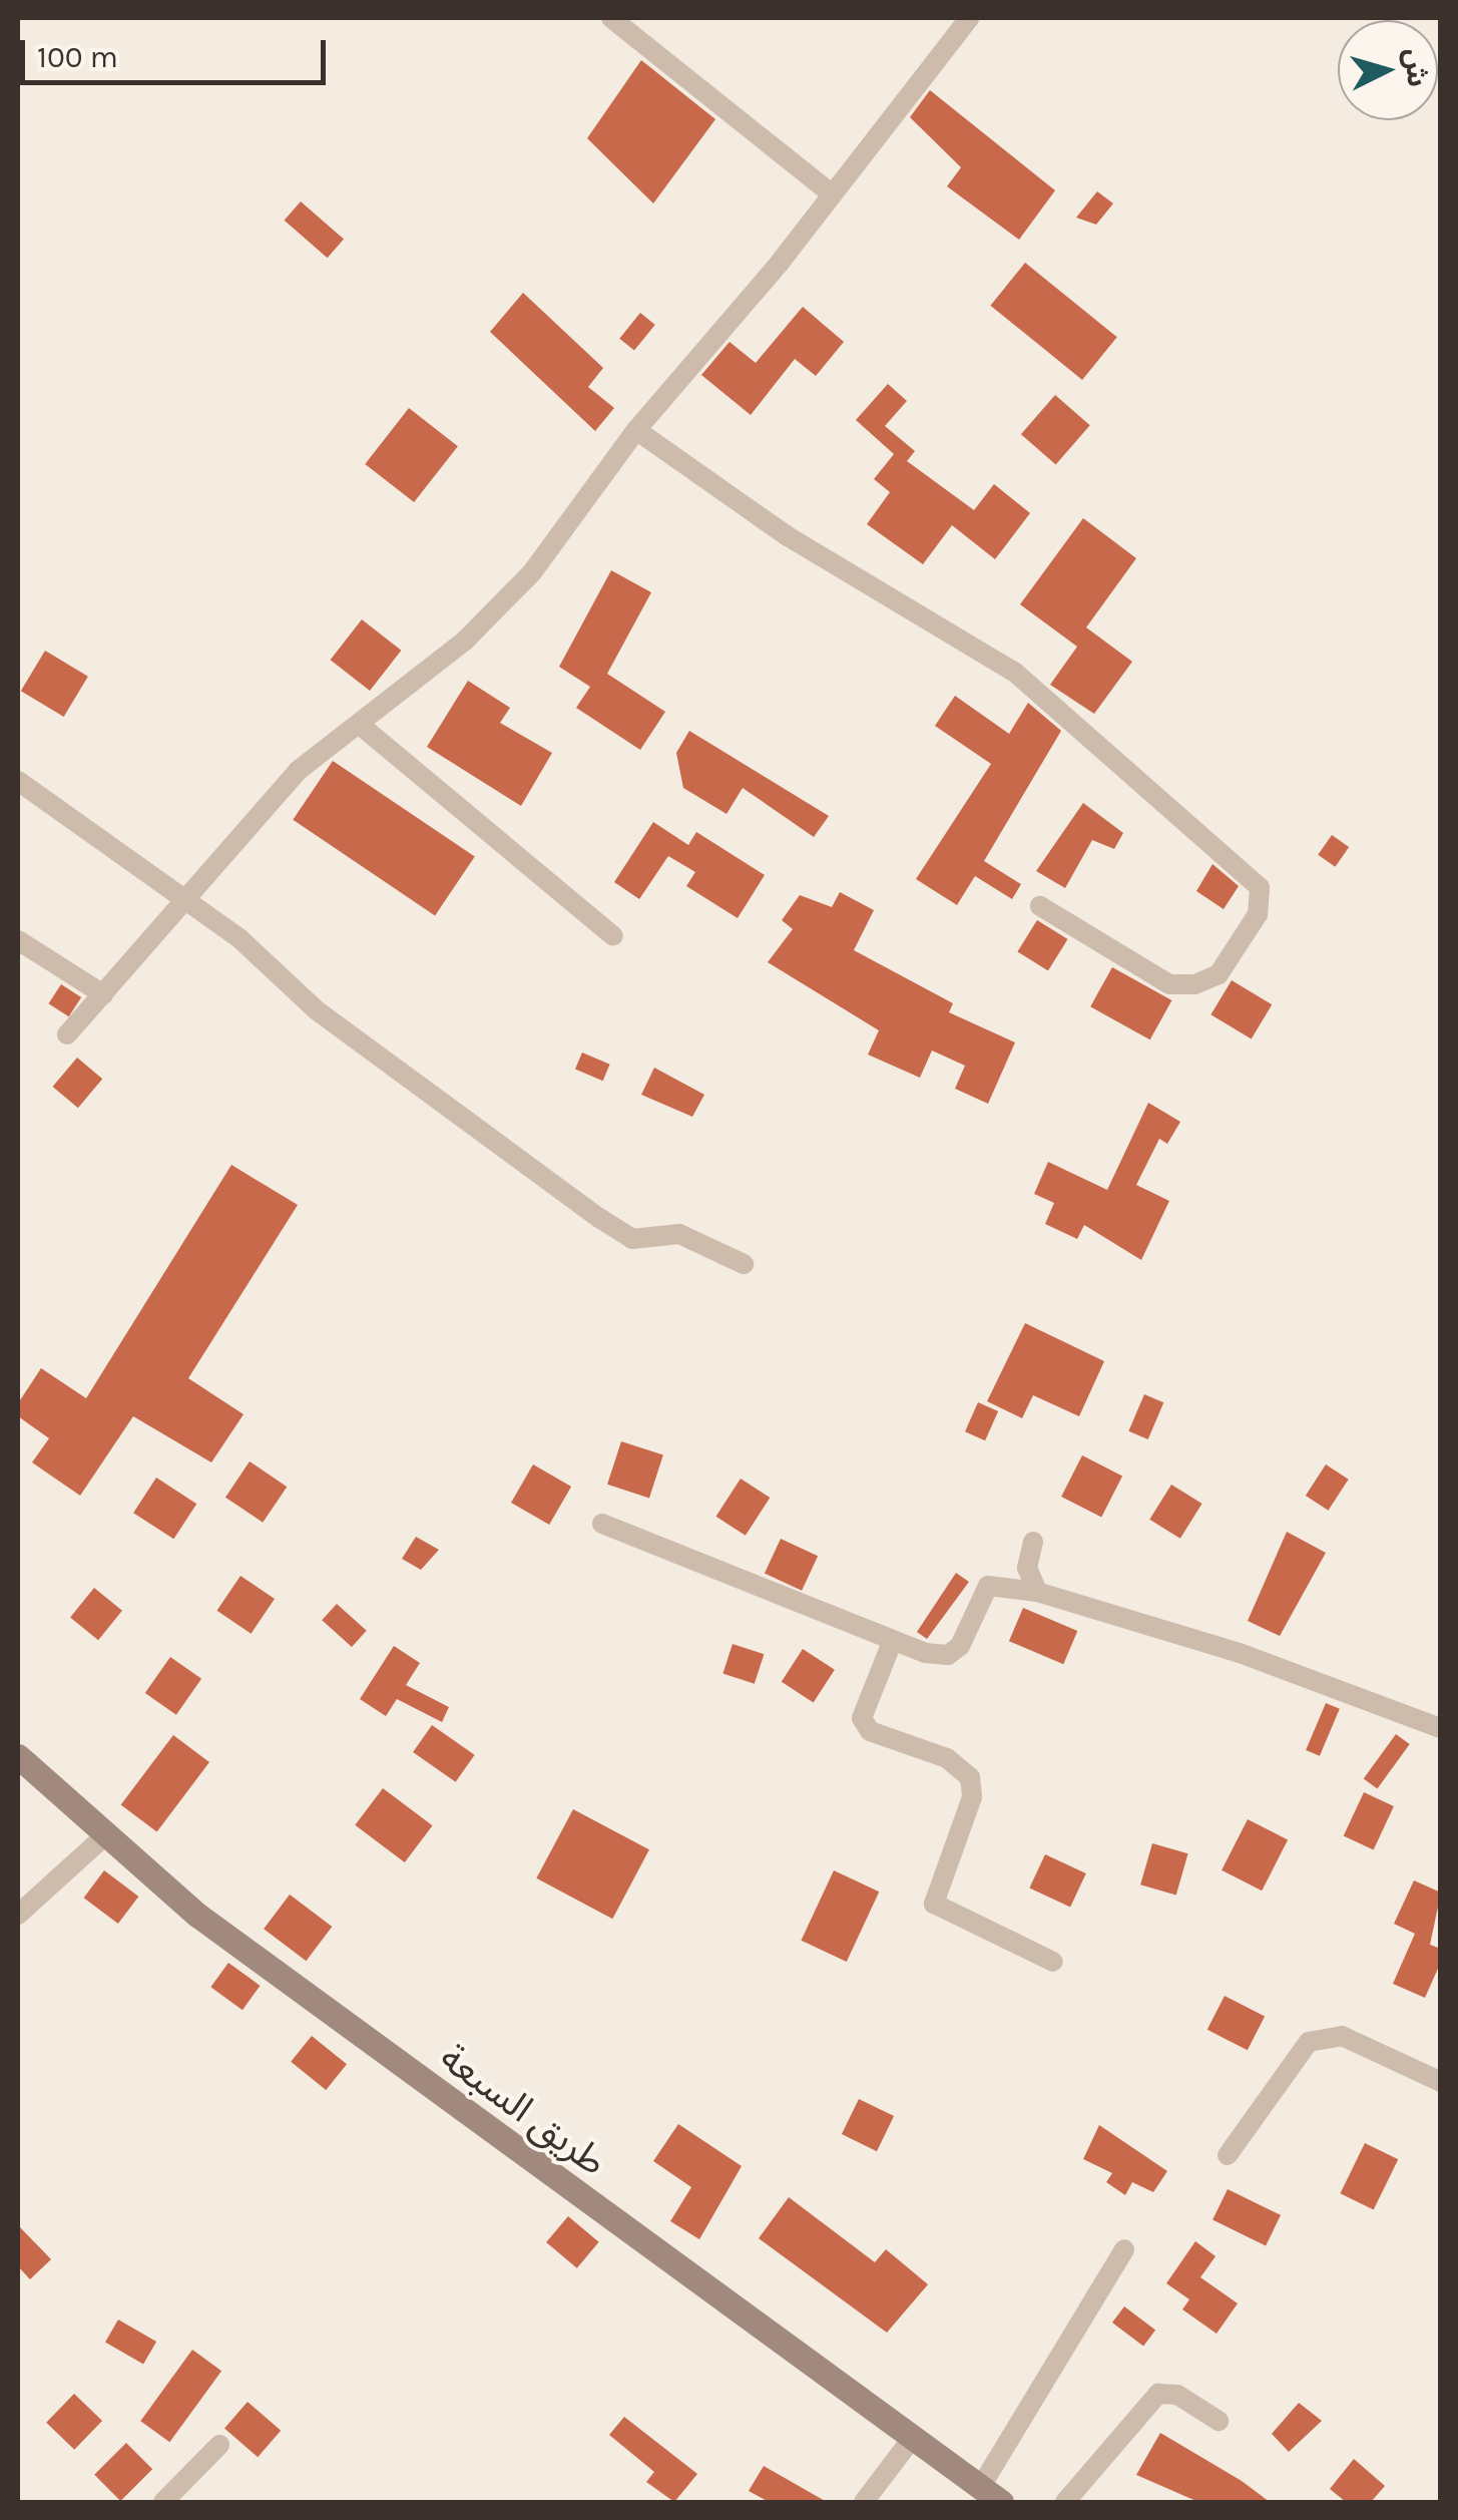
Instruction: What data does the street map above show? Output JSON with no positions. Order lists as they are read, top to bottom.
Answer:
{
  "streets": {
    "street": ["طريق السبعة"]
  },
  "scale_bar": "100 m",
  "north": "right"
}
